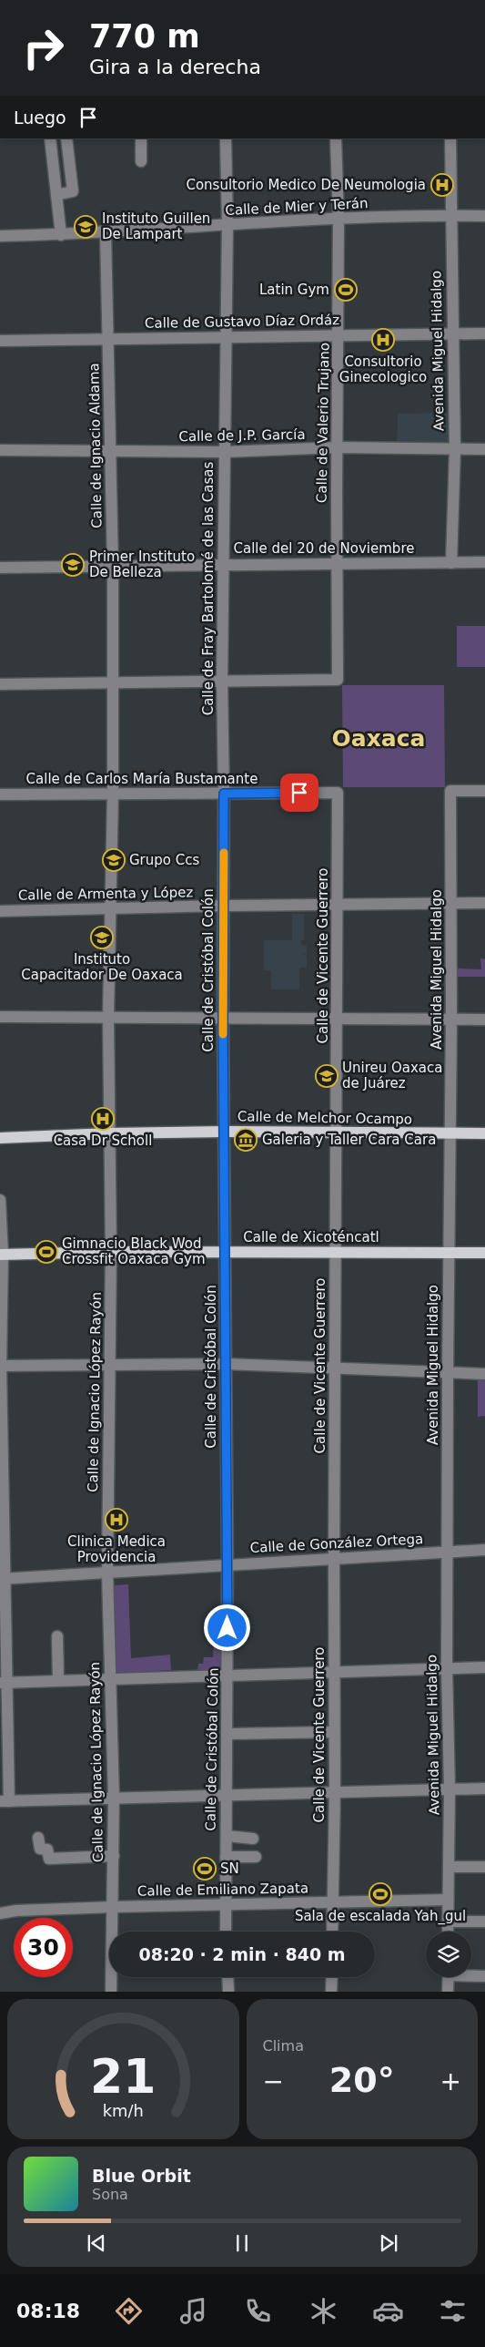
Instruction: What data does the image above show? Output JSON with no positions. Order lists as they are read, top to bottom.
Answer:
{
  "streets": {
    "main road": ["Calle de Melchor Ocampo", "Calle de Xicoténcatl"],
    "street": [
      "Calle de Mier y Terán",
      "Calle de Gustavo Díaz Ordáz",
      "Avenida Miguel Hidalgo",
      "Calle de Valerio Trujano",
      "Calle de J.P. García",
      "Calle de Ignacio Aldama",
      "Calle del 20 de Noviembre",
      "Calle de Fray Bartolomé de las Casas",
      "Calle de Carlos María Bustamante",
      "Calle de Armenta y López",
      "Calle de Vicente Guerrero",
      "Calle de Cristóbal Colón",
      "Calle de Ignacio López Rayón",
      "Calle de González Ortega",
      "Calle de Emiliano Zapata"
    ]
  },
  "crossings": [
    ["Calle de Mier y Terán", "Avenida Miguel Hidalgo"],
    ["Calle de Mier y Terán", "Calle de Valerio Trujano"],
    ["Calle de Mier y Terán", "Calle de Ignacio Aldama"],
    ["Calle de Mier y Terán", "Calle de Fray Bartolomé de las Casas"],
    ["Calle de Gustavo Díaz Ordáz", "Avenida Miguel Hidalgo"],
    ["Calle de Gustavo Díaz Ordáz", "Calle de Valerio Trujano"],
    ["Calle de Gustavo Díaz Ordáz", "Calle de Ignacio Aldama"],
    ["Calle de Gustavo Díaz Ordáz", "Calle de Fray Bartolomé de las Casas"],
    ["Avenida Miguel Hidalgo", "Calle de J.P. García"],
    ["Avenida Miguel Hidalgo", "Calle del 20 de Noviembre"],
    ["Avenida Miguel Hidalgo", "Calle de Armenta y López"],
    ["Avenida Miguel Hidalgo", "Calle de Melchor Ocampo"],
    ["Avenida Miguel Hidalgo", "Calle de Xicoténcatl"],
    ["Avenida Miguel Hidalgo", "Calle de González Ortega"],
    ["Avenida Miguel Hidalgo", "Calle de Emiliano Zapata"],
    ["Calle de Valerio Trujano", "Calle de J.P. García"],
    ["Calle de Valerio Trujano", "Calle del 20 de Noviembre"],
    ["Calle de Valerio Trujano", "Calle de Fray Bartolomé de las Casas"],
    ["Calle de J.P. García", "Calle de Ignacio Aldama"],
    ["Calle de J.P. García", "Calle de Fray Bartolomé de las Casas"],
    ["Calle de Ignacio Aldama", "Calle del 20 de Noviembre"],
    ["Calle de Ignacio Aldama", "Calle de Carlos María Bustamante"],
    ["Calle de Ignacio Aldama", "Calle de Ignacio López Rayón"],
    ["Calle del 20 de Noviembre", "Calle de Fray Bartolomé de las Casas"],
    ["Calle de Fray Bartolomé de las Casas", "Calle de Carlos María Bustamante"],
    ["Calle de Fray Bartolomé de las Casas", "Calle de Cristóbal Colón"],
    ["Calle de Carlos María Bustamante", "Calle de Vicente Guerrero"],
    ["Calle de Carlos María Bustamante", "Calle de Cristóbal Colón"],
    ["Calle de Carlos María Bustamante", "Calle de Ignacio López Rayón"],
    ["Calle de Armenta y López", "Calle de Vicente Guerrero"],
    ["Calle de Armenta y López", "Calle de Cristóbal Colón"],
    ["Calle de Armenta y López", "Calle de Ignacio López Rayón"],
    ["Calle de Vicente Guerrero", "Calle de Melchor Ocampo"],
    ["Calle de Vicente Guerrero", "Calle de Xicoténcatl"],
    ["Calle de Vicente Guerrero", "Calle de González Ortega"],
    ["Calle de Vicente Guerrero", "Calle de Emiliano Zapata"],
    ["Calle de Cristóbal Colón", "Calle de Melchor Ocampo"],
    ["Calle de Cristóbal Colón", "Calle de Xicoténcatl"],
    ["Calle de Cristóbal Colón", "Calle de González Ortega"],
    ["Calle de Cristóbal Colón", "Calle de Emiliano Zapata"],
    ["Calle de Melchor Ocampo", "Calle de Ignacio López Rayón"],
    ["Calle de Xicoténcatl", "Calle de Ignacio López Rayón"],
    ["Calle de Ignacio López Rayón", "Calle de González Ortega"],
    ["Calle de Ignacio López Rayón", "Calle de Emiliano Zapata"]
  ],
  "districts": ["Oaxaca"],
  "places": {
    "hospital": [
      "Consultorio Medico De Neumologia",
      "Consultorio Ginecologico",
      "Casa Dr Scholl",
      "Clinica Medica Providencia"
    ],
    "school or university": [
      "Instituto Guillen De Lampart",
      "Primer Instituto De Belleza",
      "Grupo Ccs",
      "Instituto Capacitador De Oaxaca",
      "Unireu Oaxaca de Juárez"
    ],
    "sports": [
      "Latin Gym",
      "Gimnacio Black Wod Crossfit Oaxaca Gym",
      "SN",
      "Sala de escalada Yah_gul"
    ],
    "museum": ["Galeria y Taller Cara Cara"]
  },
  "page": {
    "turn": ["770 m", "Gira a la derecha"],
    "then": "Luego",
    "limit": "30",
    "trip": "08:20 · 2 min · 840 m",
    "tile": "Clima",
    "heat": ["−", "20°", "+"],
    "song": ["Blue Orbit", "Sona"],
    "tabs": "08:18",
    "gauge": ["21", "km/h"]
  }
}
